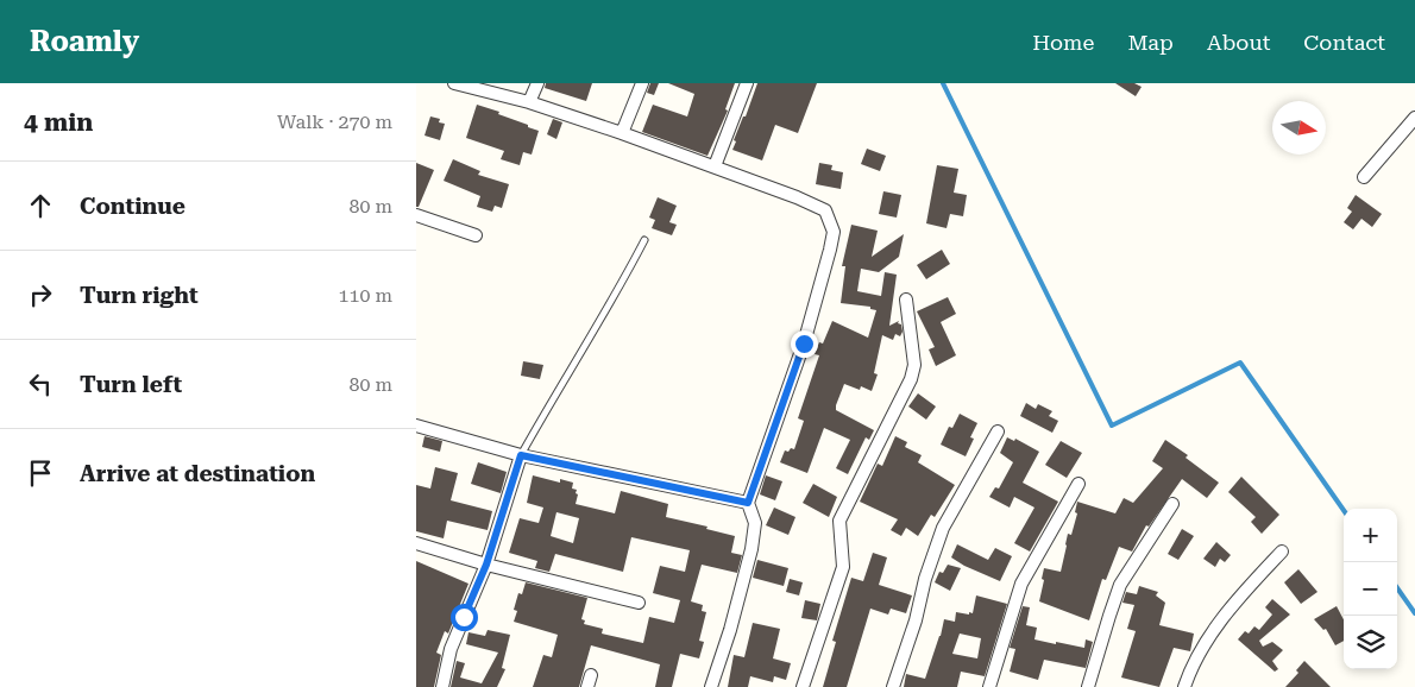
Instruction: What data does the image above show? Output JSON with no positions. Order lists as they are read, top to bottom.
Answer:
{
  "north": "right",
  "page": {
    "header": "Roamly",
    "nav": [
      "Home",
      "Map",
      "About",
      "Contact"
    ],
    "heading": ["4 min", "Walk · 270 m"],
    "list": [
      ["Continue", "80 m"],
      ["Turn right", "110 m"],
      ["Turn left", "80 m"],
      "Arrive at destination"
    ],
    "map_buttons": ["+", "−"]
  }
}
